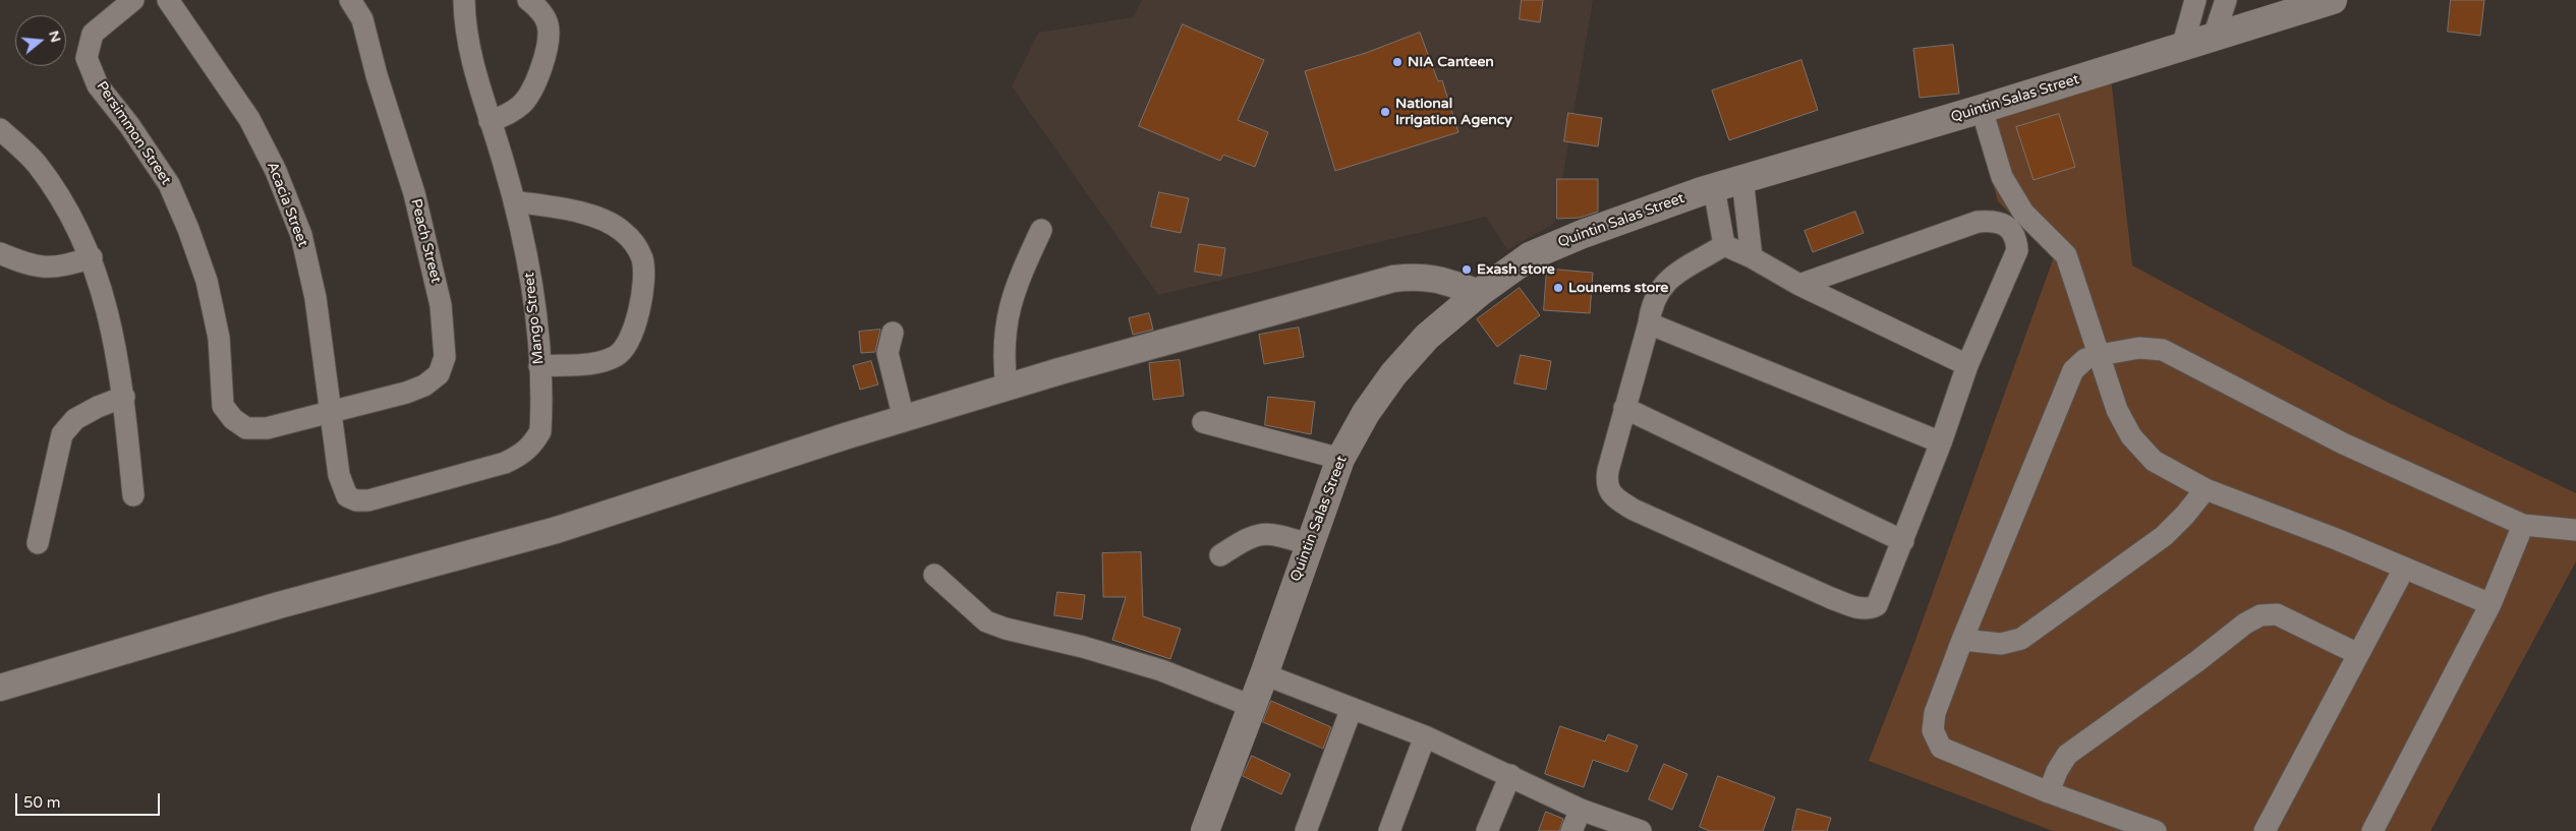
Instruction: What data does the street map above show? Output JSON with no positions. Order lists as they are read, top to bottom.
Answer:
{
  "streets": {
    "main road": ["Quintin Salas Street"],
    "street": [
      "Persimmon Street",
      "Acacia Street",
      "Peach Street",
      "Mango Street"
    ]
  },
  "crossings": [
    ["Persimmon Street", "Acacia Street"],
    ["Persimmon Street", "Peach Street"],
    ["Acacia Street", "Peach Street"],
    ["Acacia Street", "Mango Street"]
  ],
  "places": [
    "NIA Canteen",
    "National Irrigation Agency",
    "Exash store",
    "Lounems store"
  ],
  "scale_bar": "50 m",
  "north": "right"
}
